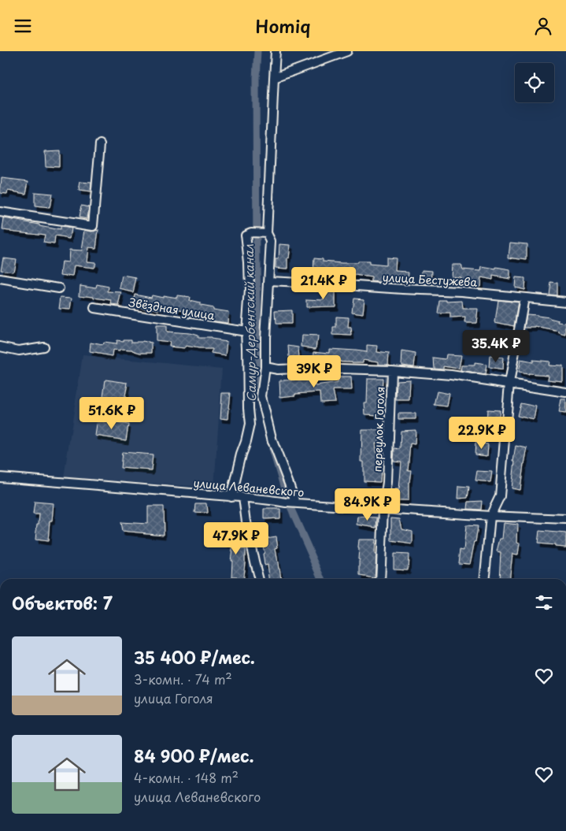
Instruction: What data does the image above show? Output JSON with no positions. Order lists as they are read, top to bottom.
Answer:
{
  "streets": {
    "street": [
      "улица Бестужева",
      "Звёздная улица",
      "переулок Гоголя",
      "улица Леваневского"
    ]
  },
  "crossings": [
    ["переулок Гоголя", "улица Леваневского"]
  ],
  "water": ["Самур-Дербентский канал"],
  "page": {
    "header": "Homiq",
    "price": [
      "21.4K ₽",
      "35.4K ₽",
      "39K ₽",
      "51.6K ₽",
      "22.9K ₽",
      "84.9K ₽",
      "47.9K ₽"
    ],
    "heading": "Объектов: 7",
    "list": [
      {
        "name": "35 400 ₽/мес.",
        "note": "3-комн. · 74 m² · улица Гоголя"
      },
      {
        "name": "84 900 ₽/мес.",
        "note": "4-комн. · 148 m² · улица Леваневского"
      }
    ]
  }
}
